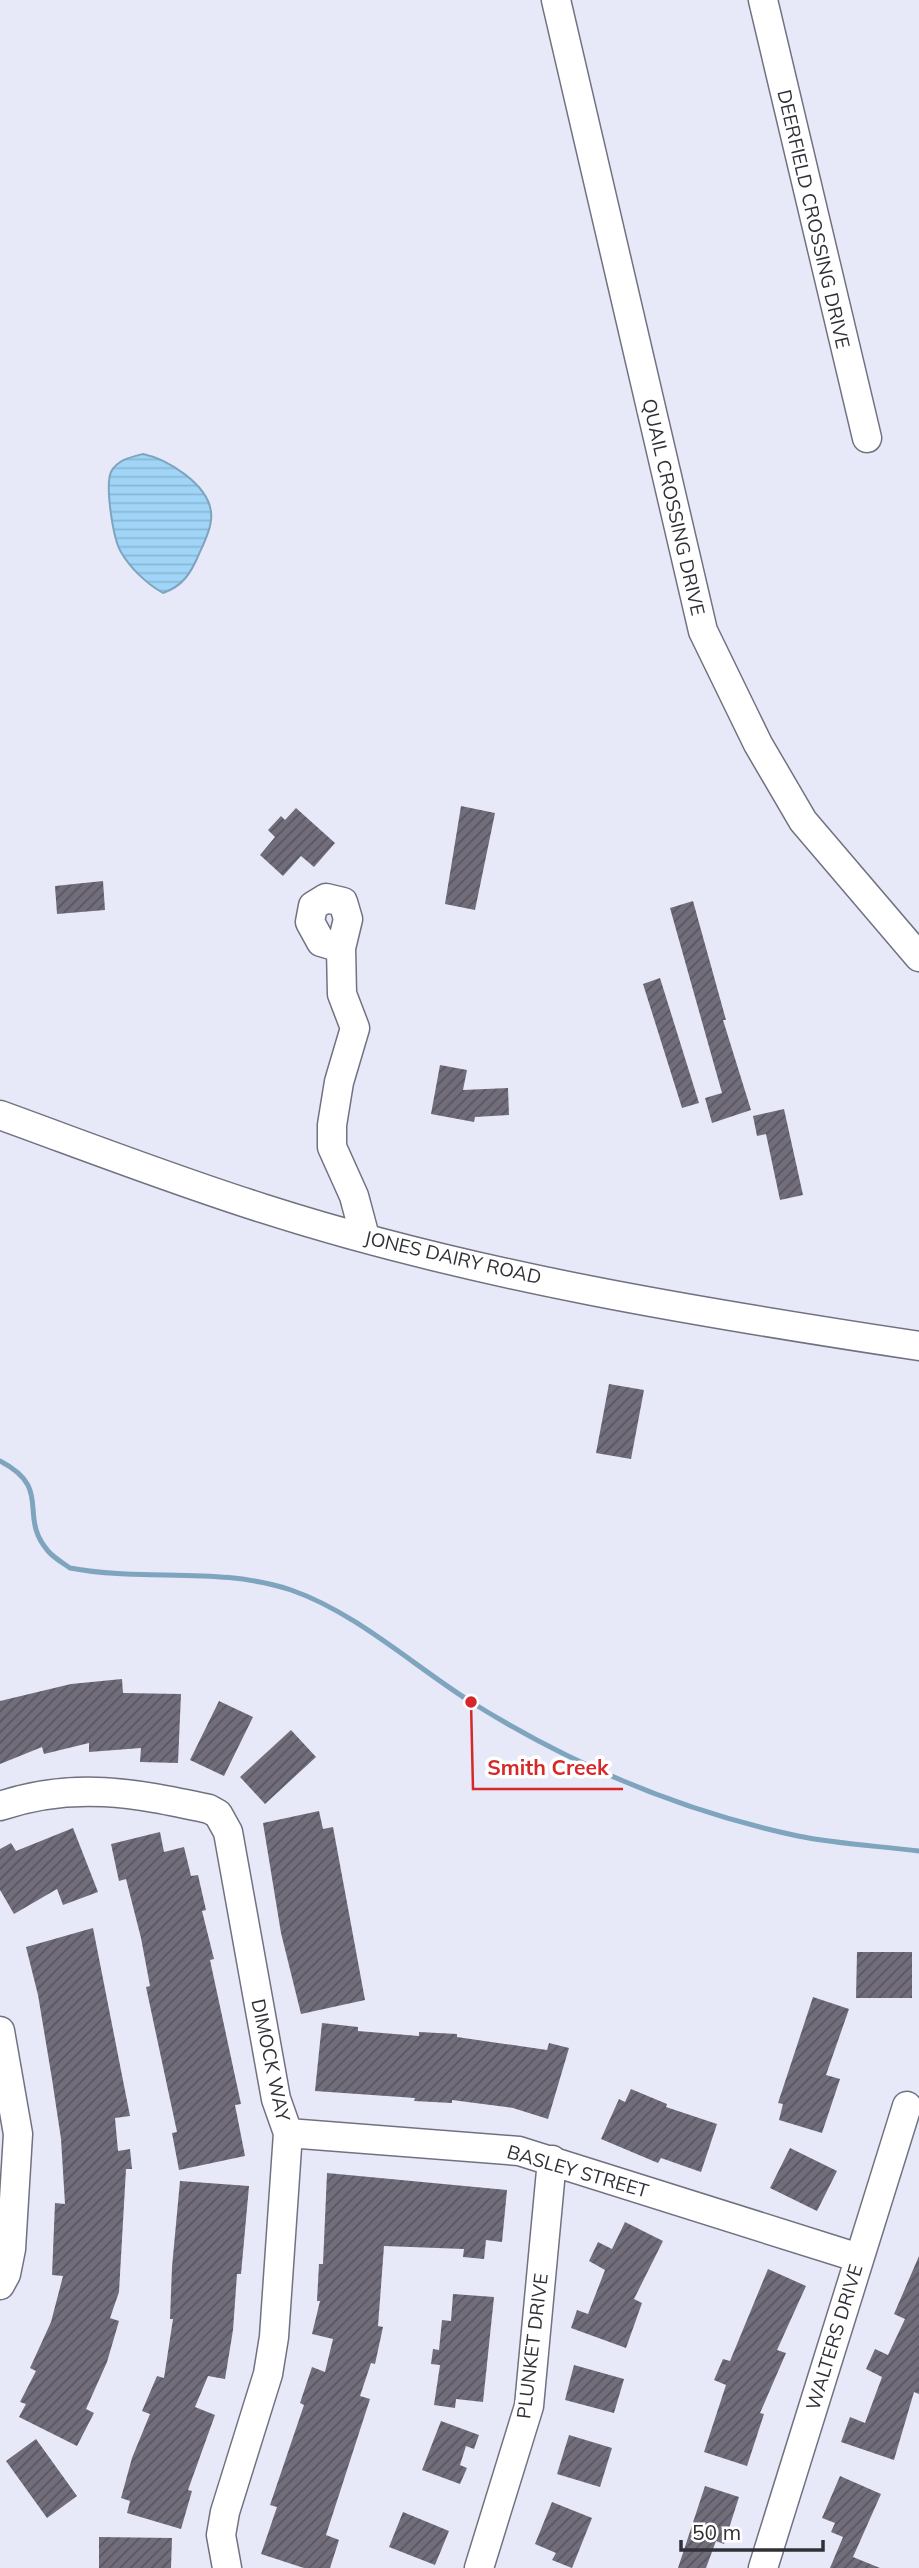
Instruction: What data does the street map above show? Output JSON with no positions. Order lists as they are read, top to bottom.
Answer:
{
  "streets": {
    "street": [
      "DEERFIELD CROSSING DRIVE",
      "QUAIL CROSSING DRIVE",
      "JONES DAIRY ROAD",
      "DIMOCK WAY",
      "BASLEY STREET",
      "WALTERS DRIVE",
      "PLUNKET DRIVE"
    ]
  },
  "crossings": [
    ["DIMOCK WAY", "BASLEY STREET"],
    ["BASLEY STREET", "WALTERS DRIVE"],
    ["BASLEY STREET", "PLUNKET DRIVE"]
  ],
  "places": ["Smith Creek"],
  "scale_bar": "50 m"
}
